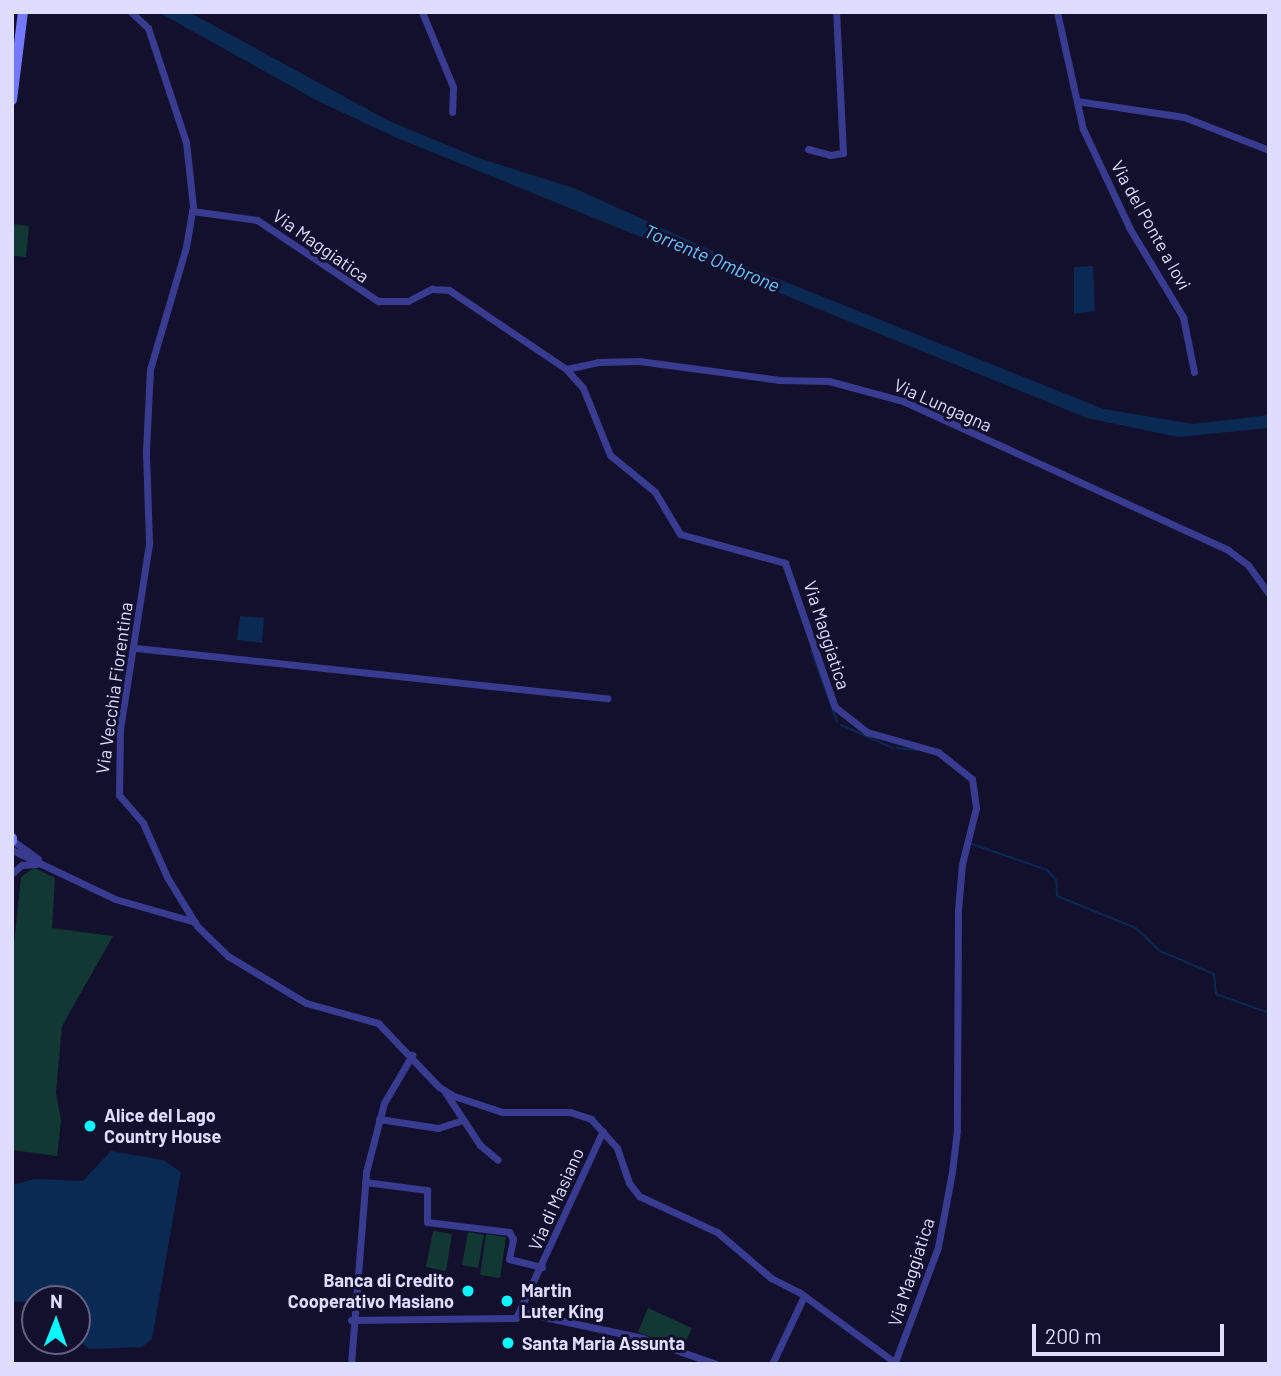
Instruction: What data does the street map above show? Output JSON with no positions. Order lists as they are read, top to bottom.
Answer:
{
  "streets": {
    "street": [
      "Via del Ponte a Iovi",
      "Via Maggiatica",
      "Via Lungagna",
      "Via Vecchia Fiorentina",
      "Via di Masiano"
    ]
  },
  "crossings": [
    ["Via Maggiatica", "Via Lungagna"],
    ["Via Maggiatica", "Via Vecchia Fiorentina"],
    ["Via Vecchia Fiorentina", "Via di Masiano"]
  ],
  "water": ["Torrente Ombrone"],
  "places": [
    "Alice del Lago Country House",
    "Banca di Credito Cooperativo Masiano",
    "Martin Luter King",
    "Santa Maria Assunta"
  ],
  "scale_bar": "200 m",
  "north": "top"
}
